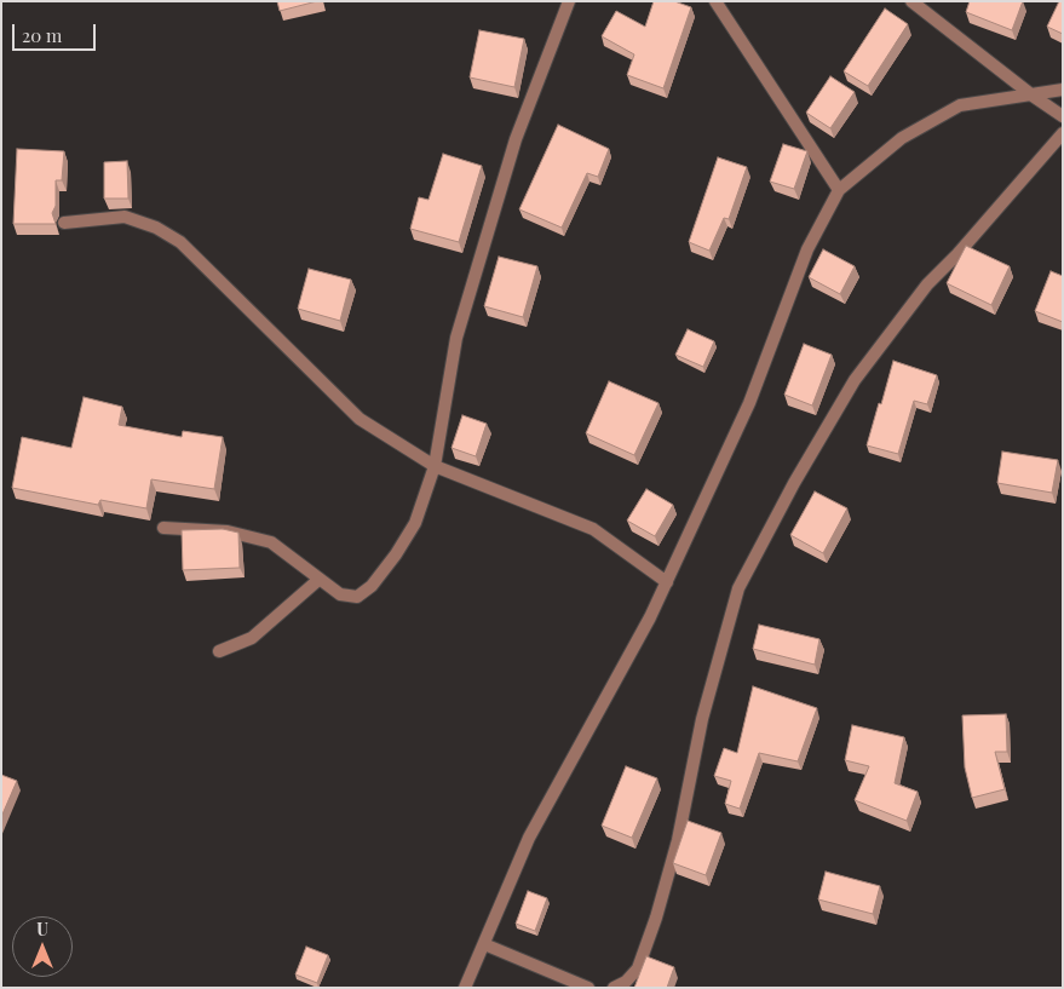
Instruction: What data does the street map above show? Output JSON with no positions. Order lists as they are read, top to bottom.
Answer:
{
  "scale_bar": "20 m",
  "north": "top"
}
